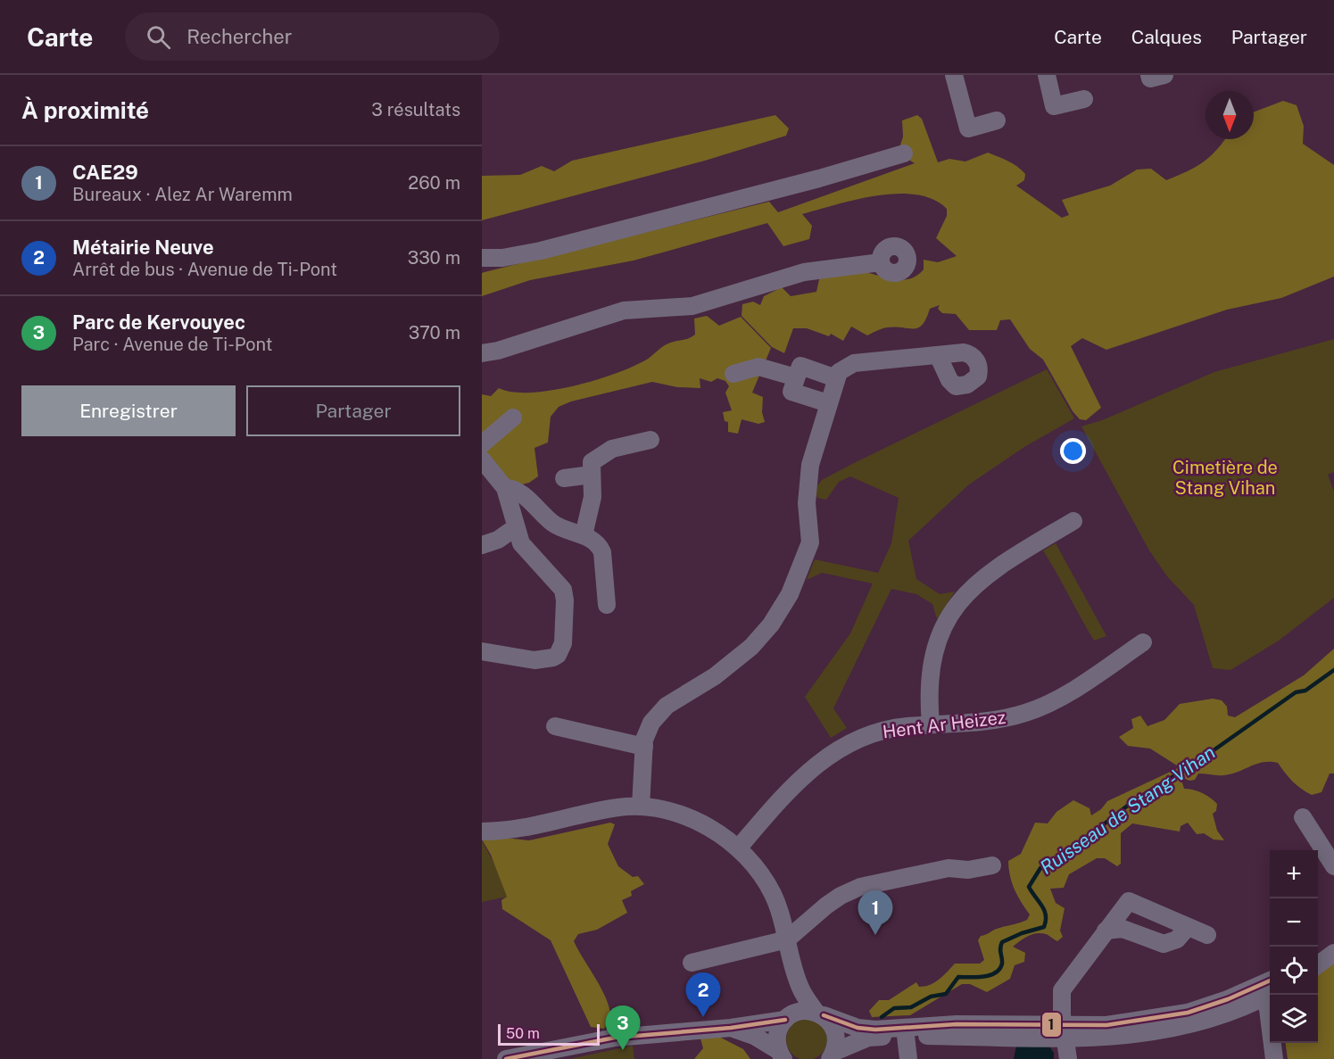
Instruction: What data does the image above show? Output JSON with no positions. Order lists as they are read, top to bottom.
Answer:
{
  "streets": {
    "street": ["Hent Ar Heizez"]
  },
  "water": ["Ruisseau de Stang-Vihan"],
  "parks": ["Cimetière de Stang Vihan"],
  "lines": ["transit line 1"],
  "scale_bar": "50 m",
  "north": "bottom",
  "page": {
    "header": "Carte",
    "search": "Rechercher",
    "nav": ["Carte", "Calques", "Partager"],
    "heading": ["À proximité", "3 résultats"],
    "list": [
      {
        "mark": "1",
        "name": "CAE29",
        "note": "Bureaux · Alez Ar Waremm",
        "value": "260 m"
      },
      {
        "mark": "2",
        "name": "Métairie Neuve",
        "note": "Arrêt de bus · Avenue de Ti-Pont",
        "value": "330 m"
      },
      {
        "mark": "3",
        "name": "Parc de Kervouyec",
        "note": "Parc · Avenue de Ti-Pont",
        "value": "370 m"
      }
    ],
    "buttons": ["Enregistrer", "Partager"],
    "map_buttons": ["+", "−"],
    "pins": ["1", "2", "3"],
    "scale": "50 m"
  }
}
